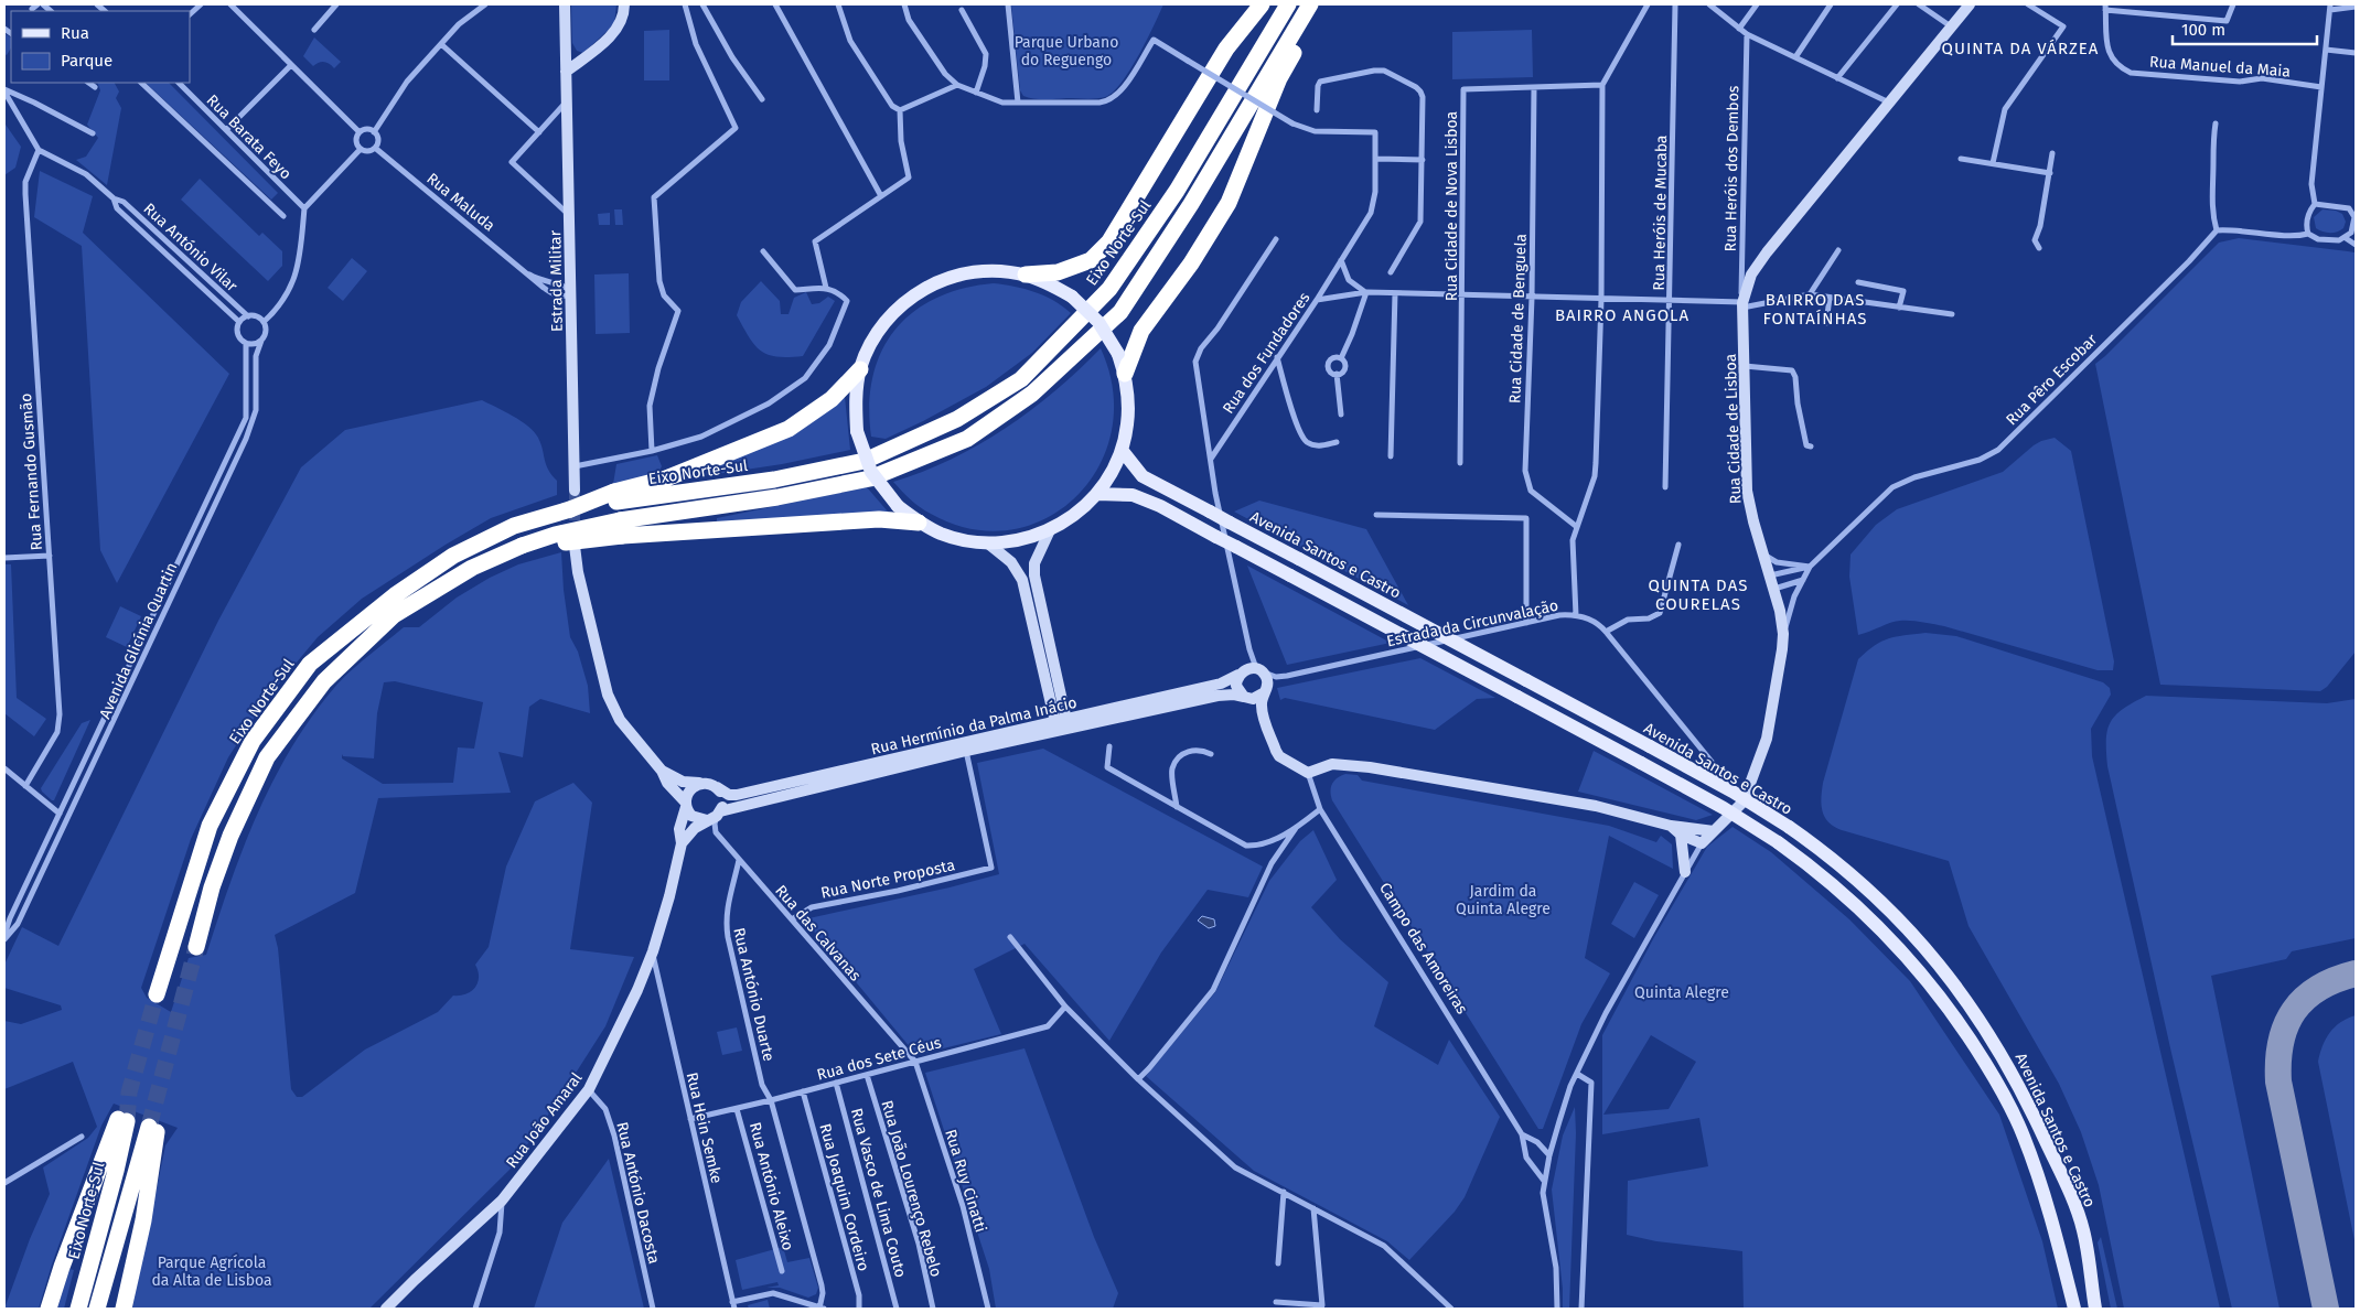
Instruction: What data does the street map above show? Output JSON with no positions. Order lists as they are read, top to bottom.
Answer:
{
  "streets": {
    "highway": ["Eixo Norte-Sul"],
    "main road": ["Avenida Santos e Castro"],
    "street": [
      "Rua Manuel da Maia",
      "Rua Barata Feyo",
      "Rua Heróis dos Dembos",
      "Rua Maluda",
      "Rua Cidade de Nova Lisboa",
      "Rua Heróis de Mucaba",
      "Rua António Vilar",
      "Estrada Militar",
      "Rua Cidade de Benguela",
      "Rua dos Fundadores",
      "Rua Pêro Escobar",
      "Rua Cidade de Lisboa",
      "Rua Fernando Gusmão",
      "Estrada da Circunvalação",
      "Avenida Glicínia Quartin",
      "Rua Hermínio da Palma Inácio",
      "Rua Norte Proposta",
      "Rua das Calvanas",
      "Campo das Amoreiras",
      "Rua António Duarte",
      "Rua dos Sete Céus",
      "Rua João Amaral",
      "Rua Hein Semke",
      "Rua Ruy Cinatti",
      "Rua António Aleixo",
      "Rua João Lourenço Rebelo",
      "Rua António Dacosta",
      "Rua Vasco de Lima Couto",
      "Rua Joaquim Cordeiro"
    ]
  },
  "crossings": [
    ["Rua Heróis dos Dembos", "Rua Cidade de Lisboa"],
    ["Rua Maluda", "Estrada Militar"],
    ["Rua Cidade de Nova Lisboa", "Rua Cidade de Benguela"],
    ["Rua António Vilar", "Rua Fernando Gusmão"],
    ["Rua António Vilar", "Avenida Glicínia Quartin"],
    ["Rua Pêro Escobar", "Rua Cidade de Lisboa"],
    ["Rua Cidade de Lisboa", "Estrada da Circunvalação"],
    ["Estrada da Circunvalação", "Rua Hermínio da Palma Inácio"],
    ["Rua Hermínio da Palma Inácio", "Rua Norte Proposta"],
    ["Rua Hermínio da Palma Inácio", "Rua das Calvanas"],
    ["Rua Hermínio da Palma Inácio", "Rua João Amaral"],
    ["Rua Norte Proposta", "Rua das Calvanas"],
    ["Rua das Calvanas", "Rua António Duarte"],
    ["Rua das Calvanas", "Rua dos Sete Céus"],
    ["Rua das Calvanas", "Rua João Amaral"],
    ["Rua das Calvanas", "Rua Ruy Cinatti"],
    ["Rua António Duarte", "Rua dos Sete Céus"],
    ["Rua dos Sete Céus", "Rua Hein Semke"],
    ["Rua dos Sete Céus", "Rua Ruy Cinatti"],
    ["Rua dos Sete Céus", "Rua António Aleixo"],
    ["Rua dos Sete Céus", "Rua João Lourenço Rebelo"],
    ["Rua dos Sete Céus", "Rua Vasco de Lima Couto"],
    ["Rua dos Sete Céus", "Rua Joaquim Cordeiro"],
    ["Rua João Amaral", "Rua Hein Semke"],
    ["Rua João Amaral", "Rua António Dacosta"]
  ],
  "districts": [
    "QUINTA DA VÁRZEA",
    "BAIRRO DAS FONTAÍNHAS",
    "BAIRRO ANGOLA",
    "QUINTA DAS COURELAS"
  ],
  "parks": [
    "Parque Urbano do Reguengo",
    "Jardim da Quinta Alegre",
    "Quinta Alegre",
    "Parque Agrícola da Alta de Lisboa"
  ],
  "legend": ["Rua", "Parque"],
  "scale_bar": "100 m"
}
